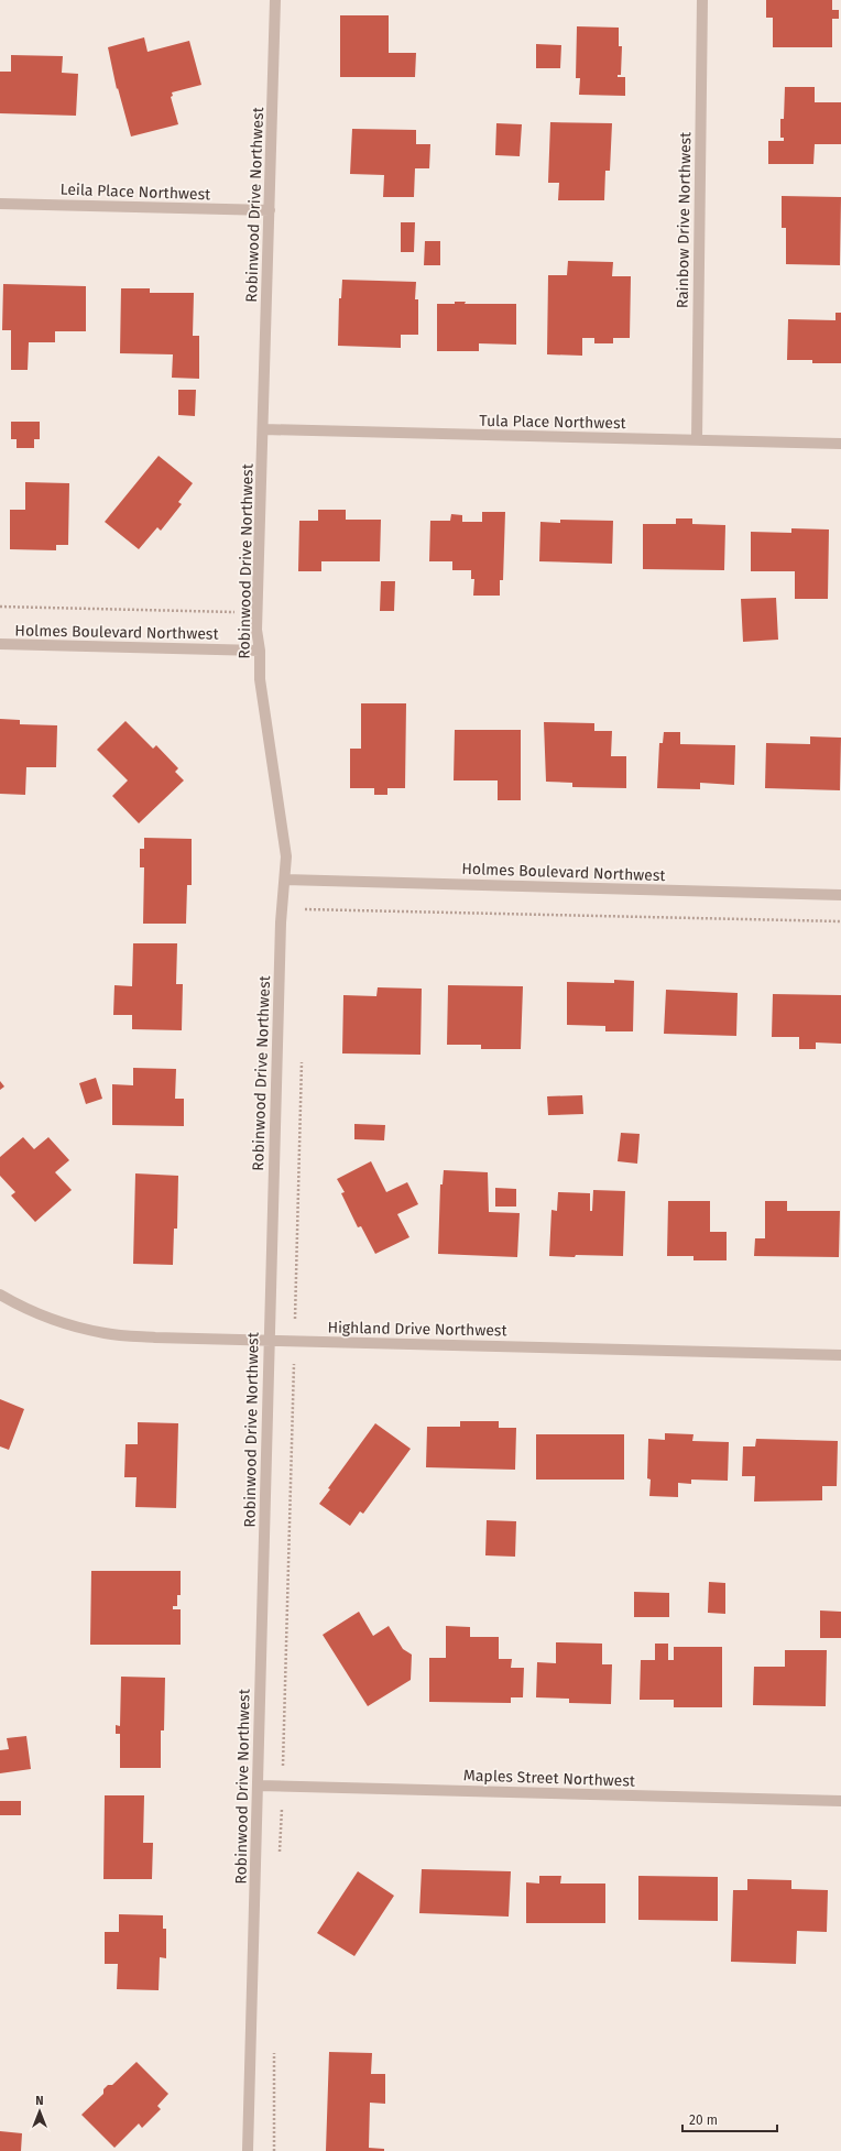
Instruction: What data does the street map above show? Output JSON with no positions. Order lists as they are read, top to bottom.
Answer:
{
  "streets": {
    "street": [
      "Leila Place Northwest",
      "Robinwood Drive Northwest",
      "Rainbow Drive Northwest",
      "Tula Place Northwest",
      "Holmes Boulevard Northwest",
      "Highland Drive Northwest",
      "Maples Street Northwest"
    ]
  },
  "crossings": [
    ["Leila Place Northwest", "Robinwood Drive Northwest"],
    ["Robinwood Drive Northwest", "Tula Place Northwest"],
    ["Robinwood Drive Northwest", "Holmes Boulevard Northwest"],
    ["Robinwood Drive Northwest", "Highland Drive Northwest"],
    ["Robinwood Drive Northwest", "Maples Street Northwest"],
    ["Rainbow Drive Northwest", "Tula Place Northwest"]
  ],
  "scale_bar": "20 m",
  "north": "top"
}
